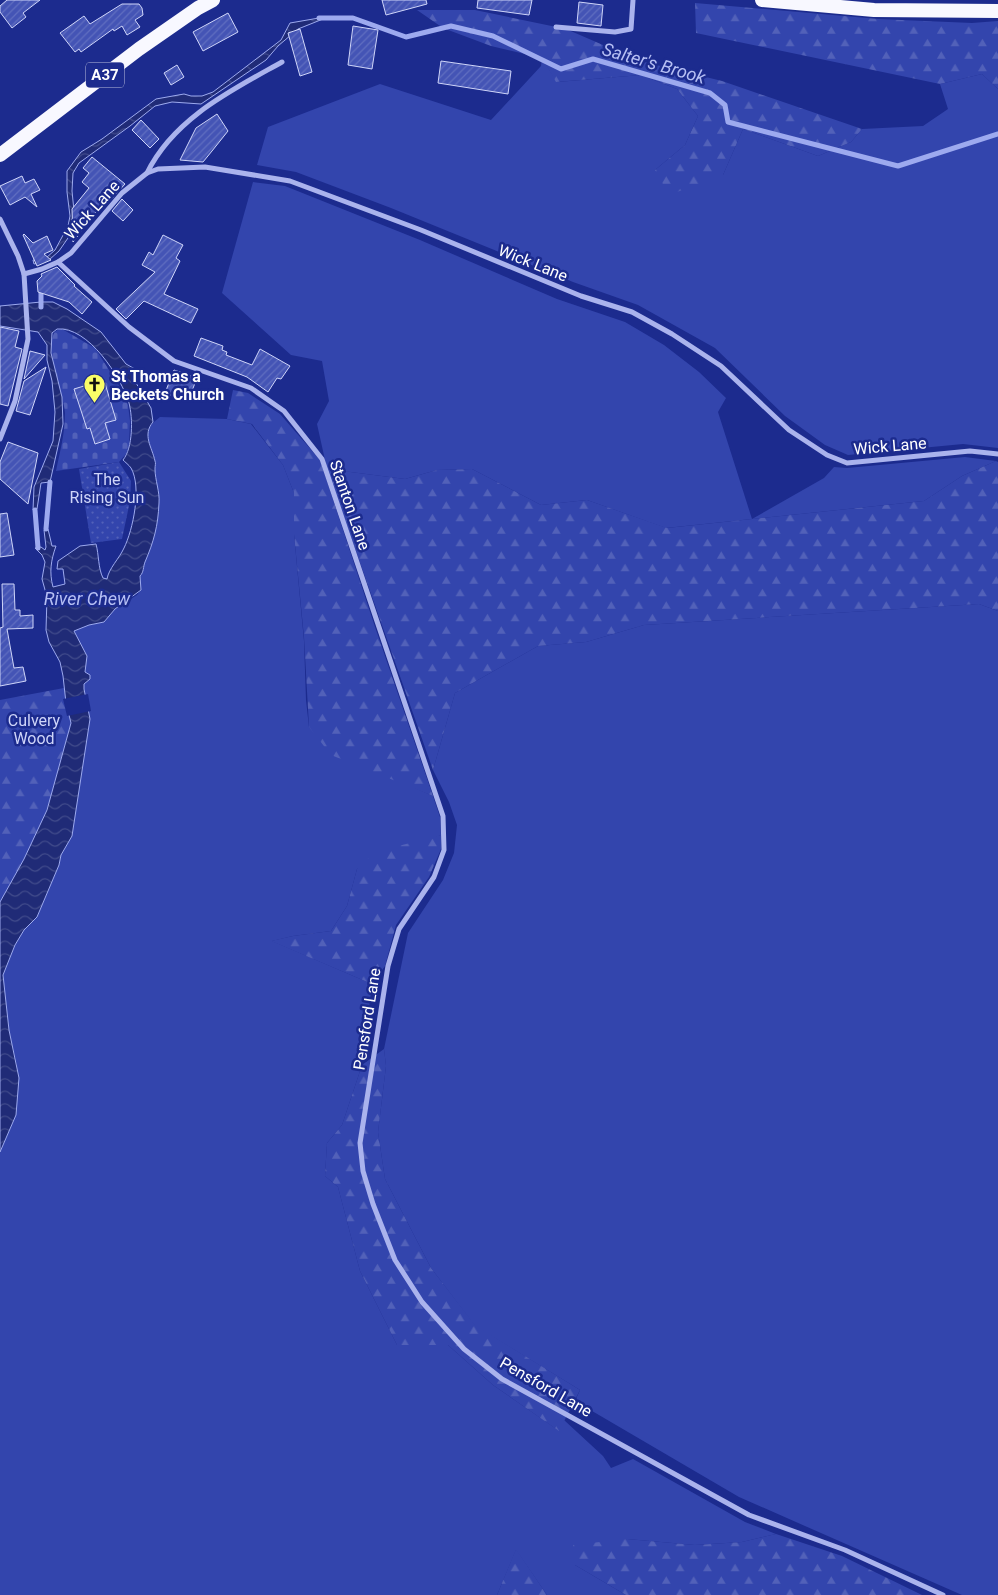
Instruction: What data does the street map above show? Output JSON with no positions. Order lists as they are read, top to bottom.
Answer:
{
  "streets": {
    "highway": ["A37"],
    "street": ["Wick Lane", "Stanton Lane", "Pensford Lane"]
  },
  "crossings": [
    ["Wick Lane", "Stanton Lane"],
    ["Stanton Lane", "Pensford Lane"]
  ],
  "water": ["Salter's Brook", "River Chew"],
  "parks": ["The Rising Sun", "Culvery Wood"],
  "places": {
    "church": ["St Thomas a Beckets Church"]
  }
}
